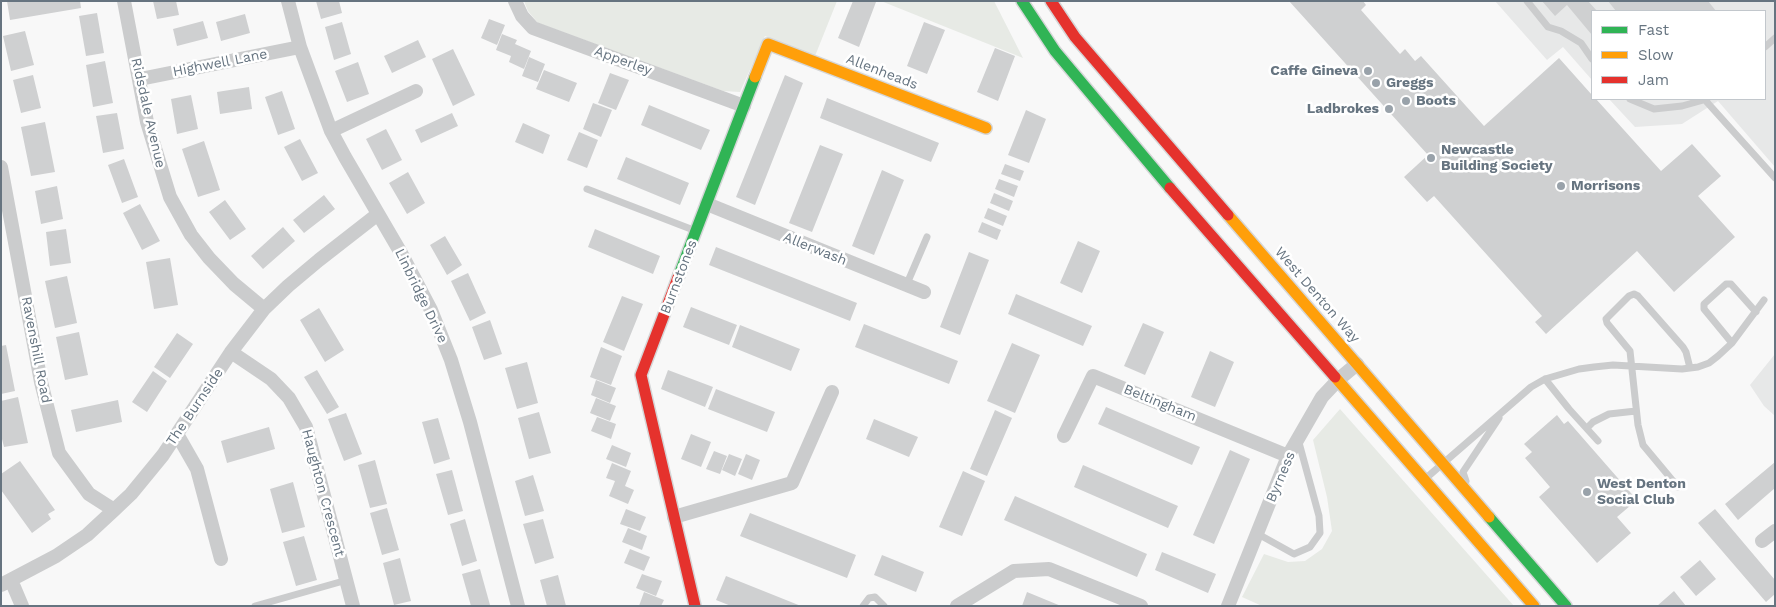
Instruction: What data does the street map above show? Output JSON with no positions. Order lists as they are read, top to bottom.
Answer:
{
  "streets": {
    "street": [
      "Apperley",
      "Highwell Lane",
      "Allenheads",
      "Ridsdale Avenue",
      "Allerwash",
      "Burnstones",
      "West Denton Way",
      "Linbridge Drive",
      "Ravenshill Road",
      "Beltingham",
      "The Burnside",
      "Byrness",
      "Haughton Crescent"
    ]
  },
  "crossings": [
    ["Apperley", "Burnstones"],
    ["Highwell Lane", "Ridsdale Avenue"],
    ["Highwell Lane", "Linbridge Drive"],
    ["Allenheads", "Burnstones"],
    ["Ridsdale Avenue", "The Burnside"],
    ["Allerwash", "Burnstones"],
    ["West Denton Way", "Byrness"],
    ["Linbridge Drive", "The Burnside"],
    ["Ravenshill Road", "The Burnside"],
    ["Beltingham", "Byrness"],
    ["The Burnside", "Haughton Crescent"]
  ],
  "places": [
    "Caffe Gineva",
    "Greggs",
    "Boots",
    "Ladbrokes",
    "Newcastle Building Society",
    "Morrisons",
    "West Denton Social Club"
  ],
  "legend": ["Fast", "Slow", "Jam"]
}
